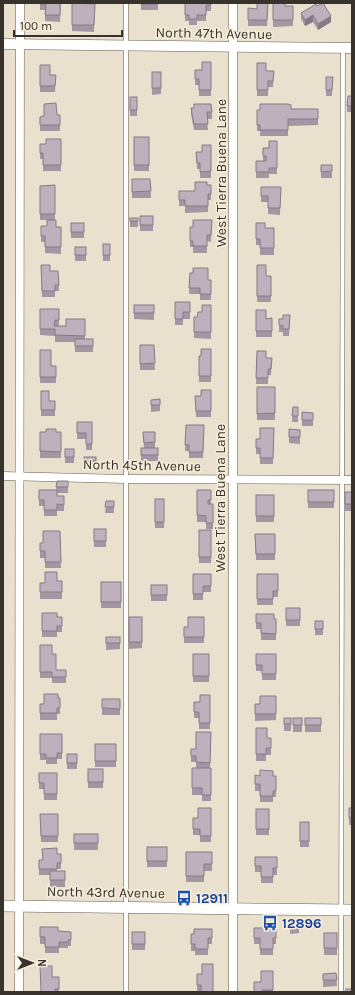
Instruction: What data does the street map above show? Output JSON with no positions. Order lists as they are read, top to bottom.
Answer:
{
  "streets": {
    "main road": ["North 43rd Avenue"],
    "street": ["North 47th Avenue", "West Tierra Buena Lane", "North 45th Avenue"]
  },
  "crossings": [
    ["North 47th Avenue", "West Tierra Buena Lane"],
    ["West Tierra Buena Lane", "North 45th Avenue"],
    ["West Tierra Buena Lane", "North 43rd Avenue"]
  ],
  "places": {
    "bus stop": ["12911", "12896"]
  },
  "scale_bar": "100 m",
  "north": "right"
}
